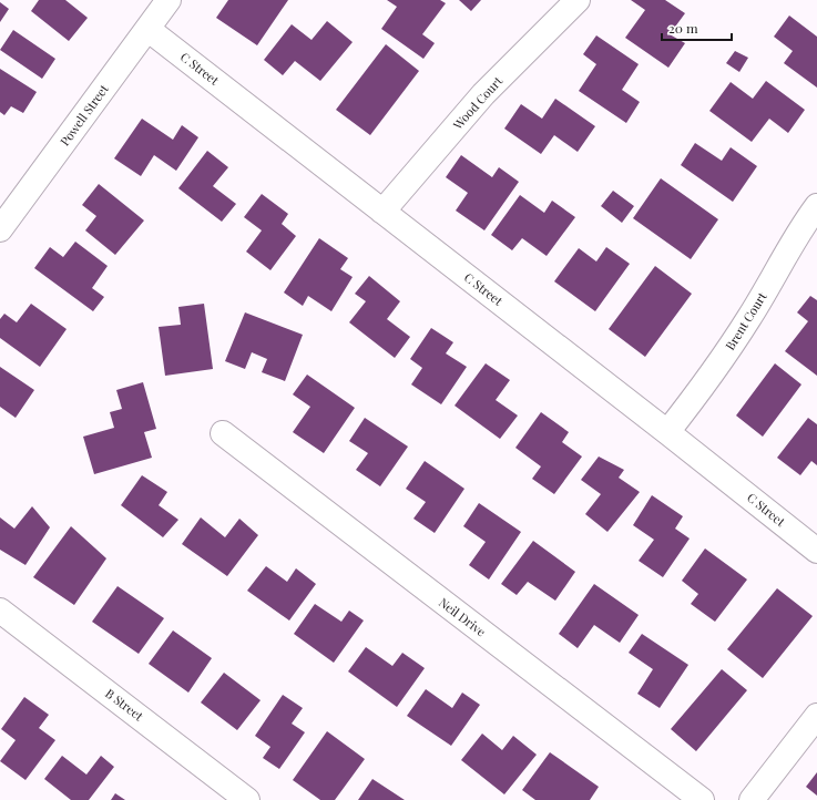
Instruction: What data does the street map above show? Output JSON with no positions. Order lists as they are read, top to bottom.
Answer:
{
  "streets": {
    "street": [
      "C Street",
      "Wood Court",
      "Powell Street",
      "Brent Court",
      "Neil Drive",
      "B Street"
    ]
  },
  "crossings": [
    ["C Street", "Wood Court"],
    ["C Street", "Powell Street"],
    ["C Street", "Brent Court"]
  ],
  "scale_bar": "20 m"
}
